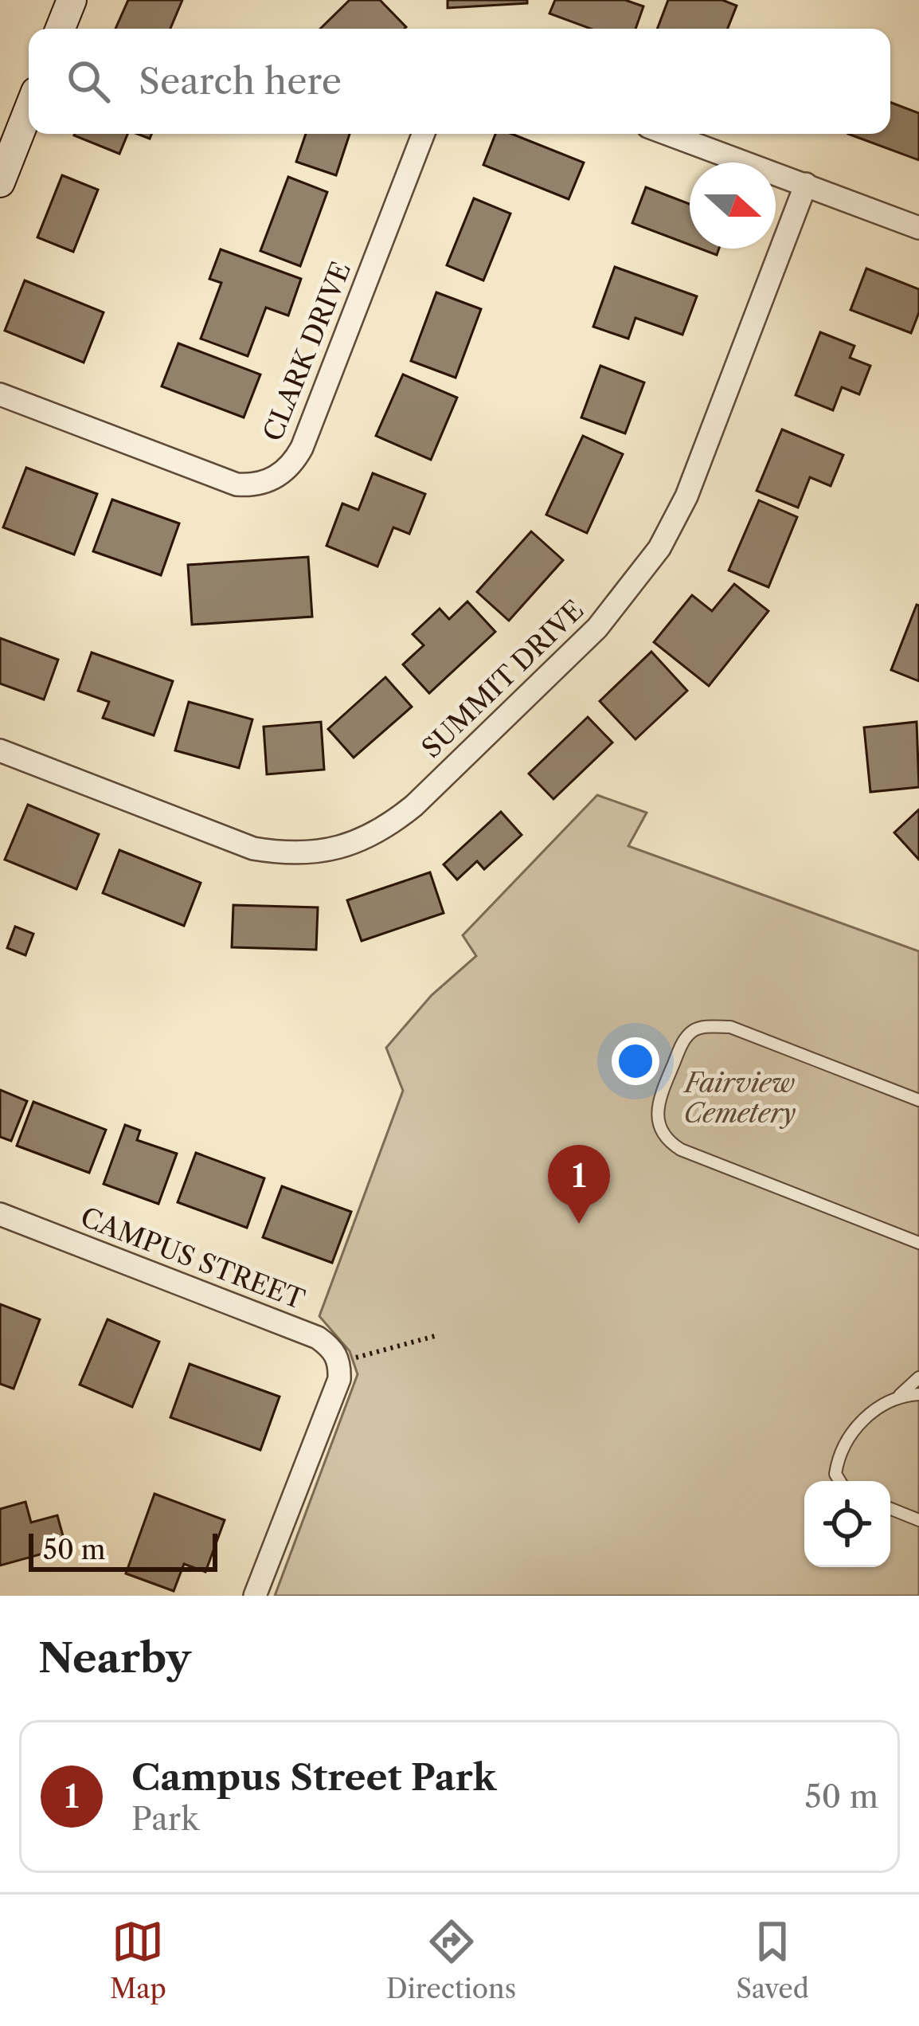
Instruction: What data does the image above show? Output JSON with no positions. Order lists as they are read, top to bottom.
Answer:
{
  "streets": {
    "street": ["CLARK DRIVE", "SUMMIT DRIVE", "CAMPUS STREET"]
  },
  "parks": ["Fairview Cemetery"],
  "scale_bar": "50 m",
  "north": "right",
  "page": {
    "search": "Search here",
    "pins": "1",
    "scale": "50 m",
    "heading": "Nearby",
    "list": [
      {
        "mark": "1",
        "name": "Campus Street Park",
        "note": "Park",
        "value": "50 m"
      }
    ],
    "nav": ["Map", "Directions", "Saved"]
  }
}
